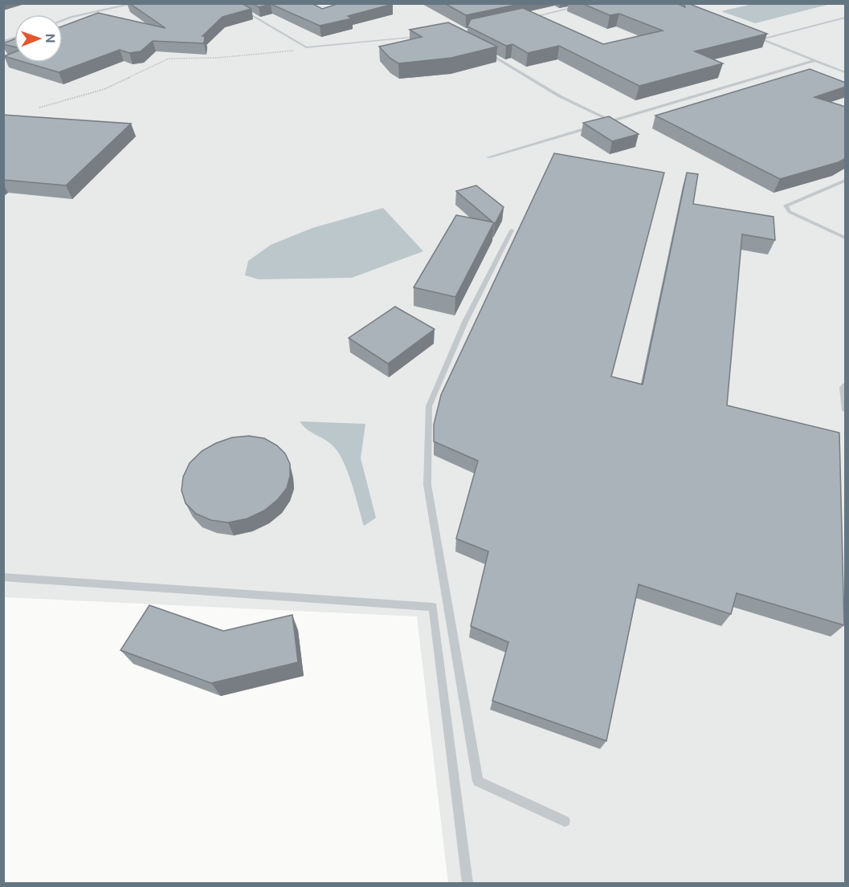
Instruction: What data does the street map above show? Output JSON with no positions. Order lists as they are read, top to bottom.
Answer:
{
  "north": "right"
}
